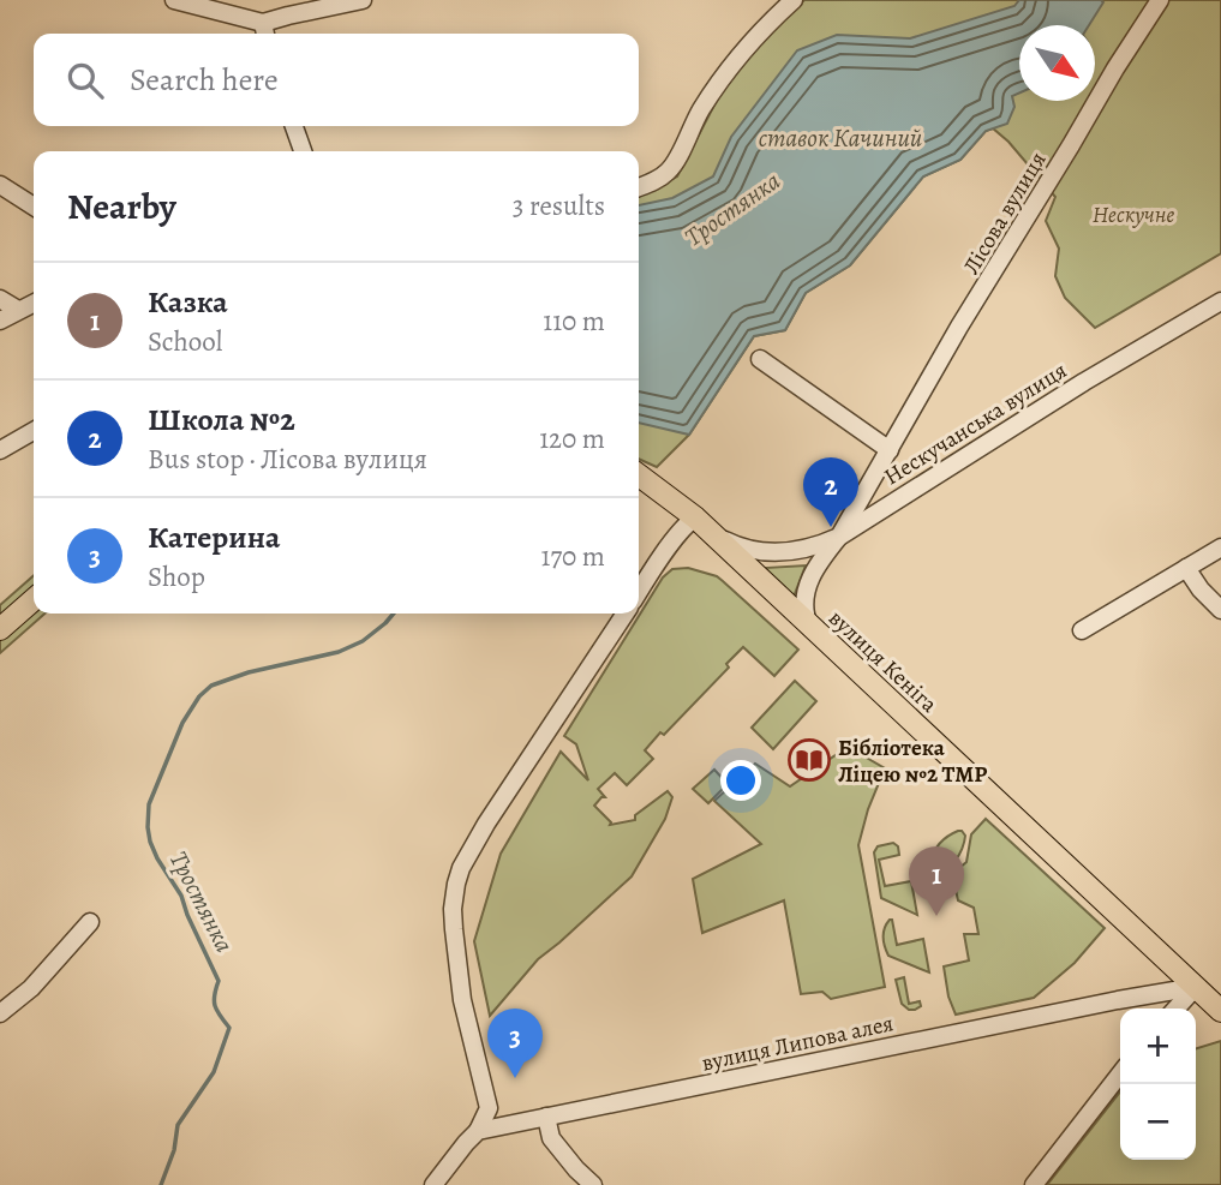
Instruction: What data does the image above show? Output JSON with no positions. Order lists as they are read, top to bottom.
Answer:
{
  "streets": {
    "main road": ["вулиця Кеніга"],
    "street": ["Лісова вулиця", "Нескучанська вулиця", "вулиця Липова алея"]
  },
  "crossings": [
    ["Лісова вулиця", "Нескучанська вулиця"],
    ["Нескучанська вулиця", "вулиця Кеніга"],
    ["вулиця Кеніга", "вулиця Липова алея"]
  ],
  "water": ["ставок Качиний", "Тростянка"],
  "parks": ["Нескучне"],
  "places": {
    "library": ["Бібліотека Ліцею №2 ТМР"]
  },
  "north": "bottom right",
  "page": {
    "search": "Search here",
    "heading": ["Nearby", "3 results"],
    "list": [
      {
        "mark": "1",
        "name": "Казка",
        "note": "School",
        "value": "110 m"
      },
      {
        "mark": "2",
        "name": "Школа №2",
        "note": "Bus stop · Лісова вулиця",
        "value": "120 m"
      },
      {
        "mark": "3",
        "name": "Катерина",
        "note": "Shop",
        "value": "170 m"
      }
    ],
    "pins": ["2", "1", "3"],
    "map_buttons": ["+", "−"]
  }
}
